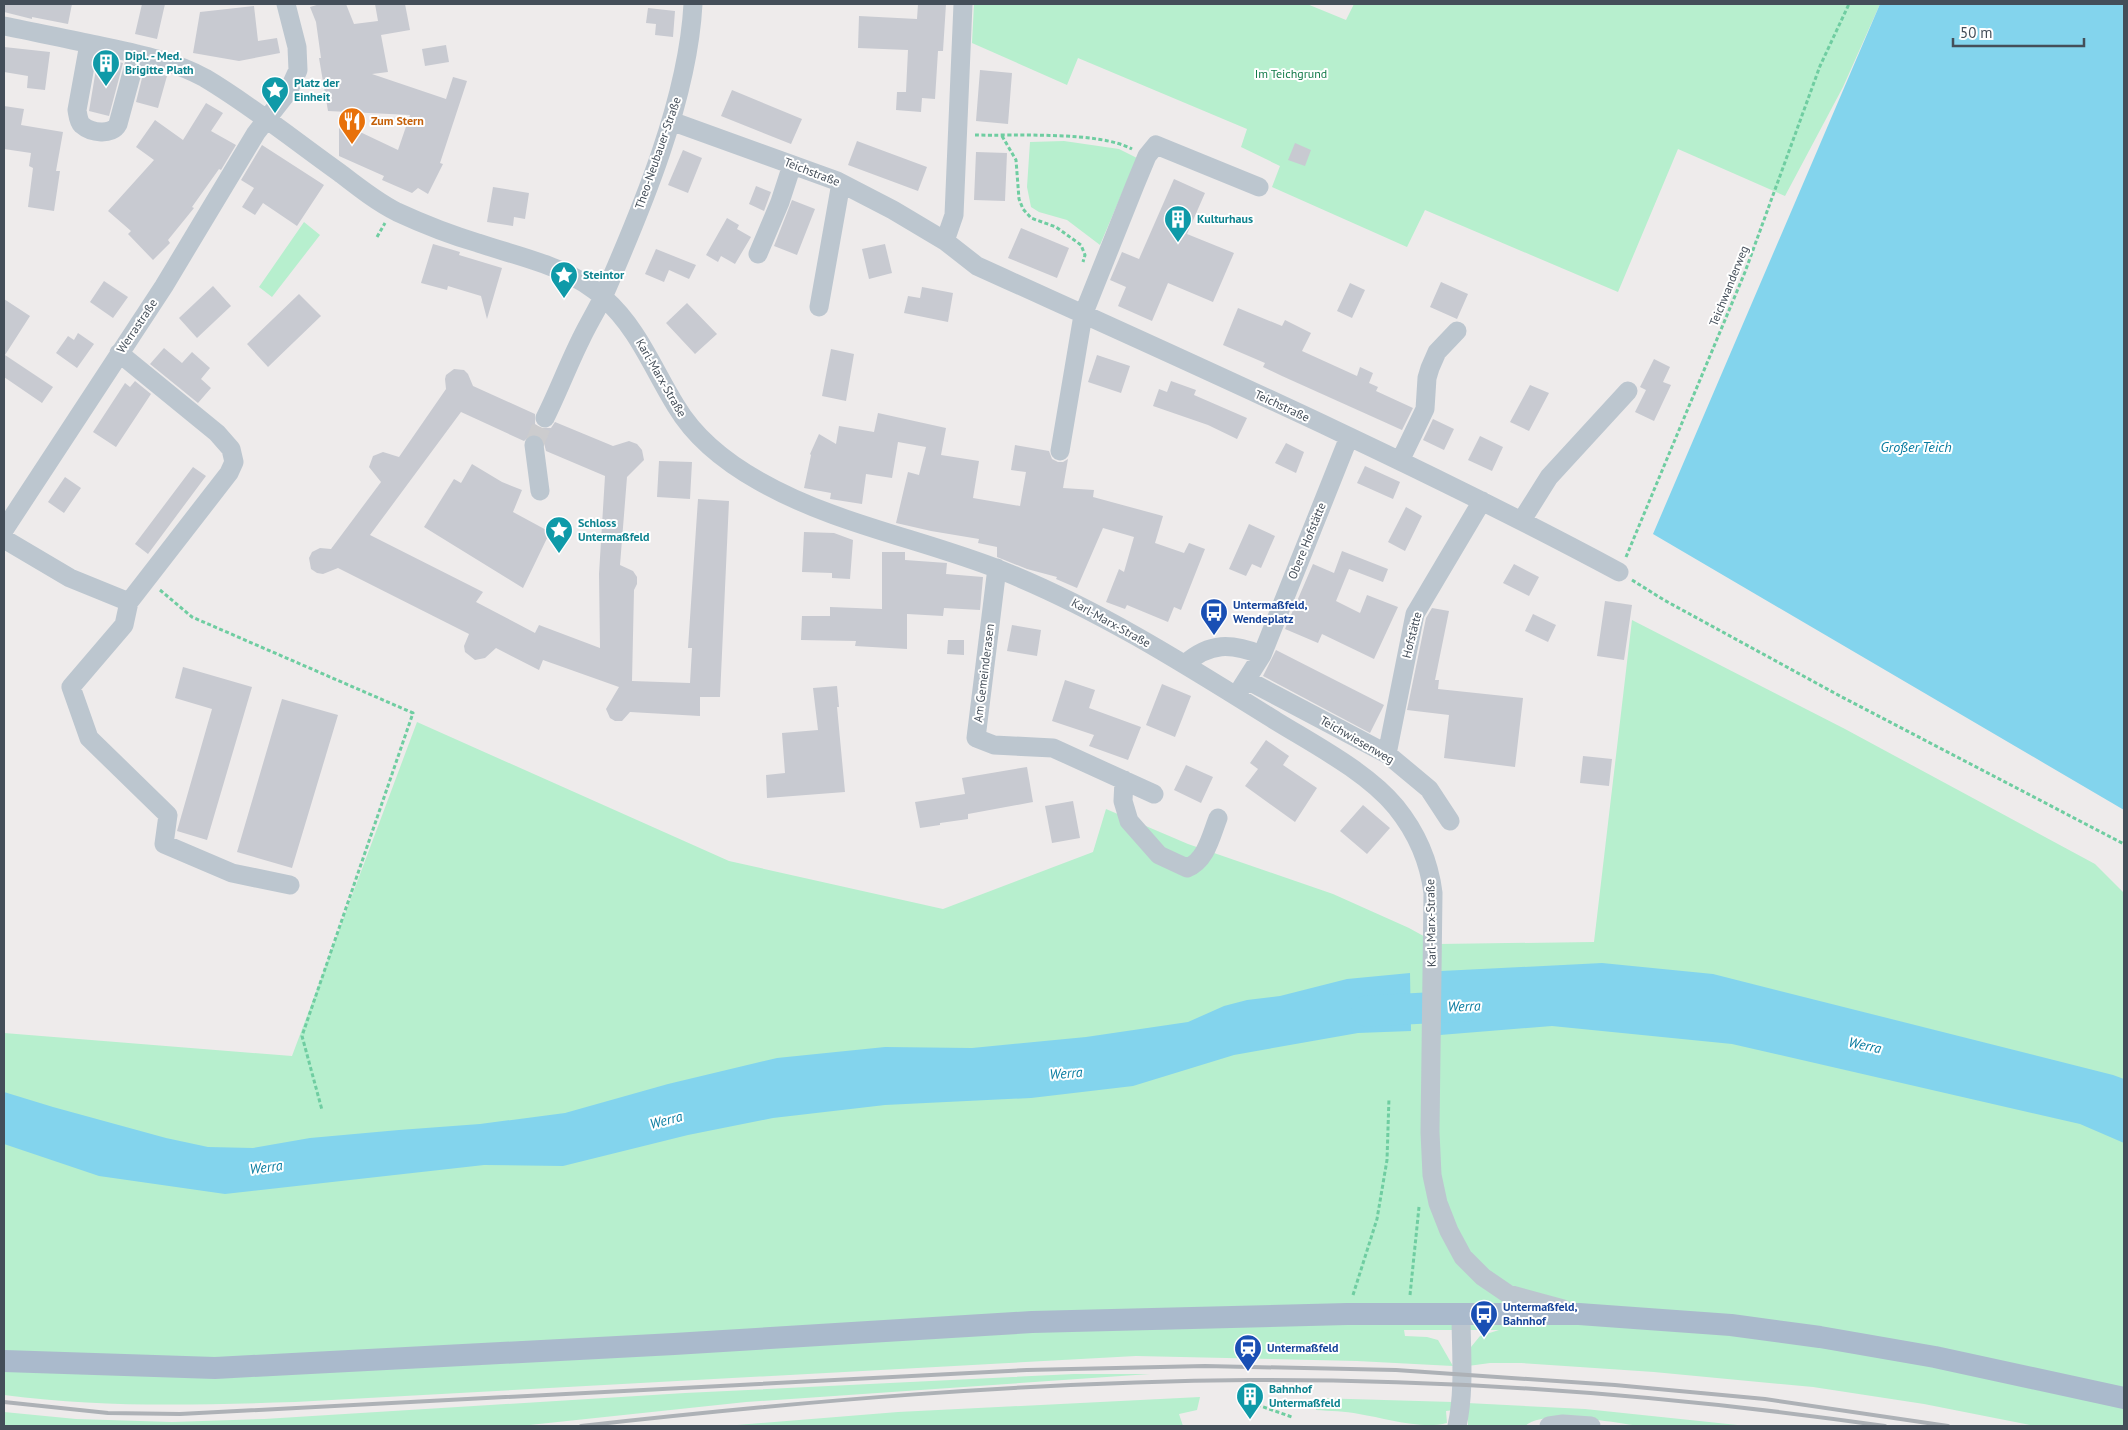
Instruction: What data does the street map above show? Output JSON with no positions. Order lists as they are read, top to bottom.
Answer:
{
  "streets": {
    "street": [
      "Theo-Neubauer-Straße",
      "Teichstraße",
      "Werrastraße",
      "Karl-Marx-Straße",
      "Obere Hofstätte",
      "Hofstätte",
      "Am Gemeinderasen",
      "Teichwiesenweg"
    ],
    "path": ["Teichwanderweg"]
  },
  "crossings": [
    ["Theo-Neubauer-Straße", "Teichstraße"],
    ["Theo-Neubauer-Straße", "Karl-Marx-Straße"],
    ["Teichstraße", "Teichwanderweg"],
    ["Teichstraße", "Obere Hofstätte"],
    ["Teichstraße", "Hofstätte"],
    ["Werrastraße", "Karl-Marx-Straße"],
    ["Karl-Marx-Straße", "Obere Hofstätte"],
    ["Karl-Marx-Straße", "Am Gemeinderasen"],
    ["Obere Hofstätte", "Teichwiesenweg"],
    ["Hofstätte", "Teichwiesenweg"]
  ],
  "water": ["Großer Teich", "Werra"],
  "parks": ["Im Teichgrund"],
  "places": {
    "building": ["Dipl. - Med. Brigitte Plath", "Kulturhaus", "Bahnhof Untermaßfeld"],
    "place": ["Platz der Einheit", "Steintor", "Schloss Untermaßfeld"],
    "restaurant": ["Zum Stern"],
    "bus stop": ["Untermaßfeld, Wendeplatz", "Untermaßfeld, Bahnhof"],
    "station": ["Untermaßfeld"]
  },
  "scale_bar": "50 m"
}
